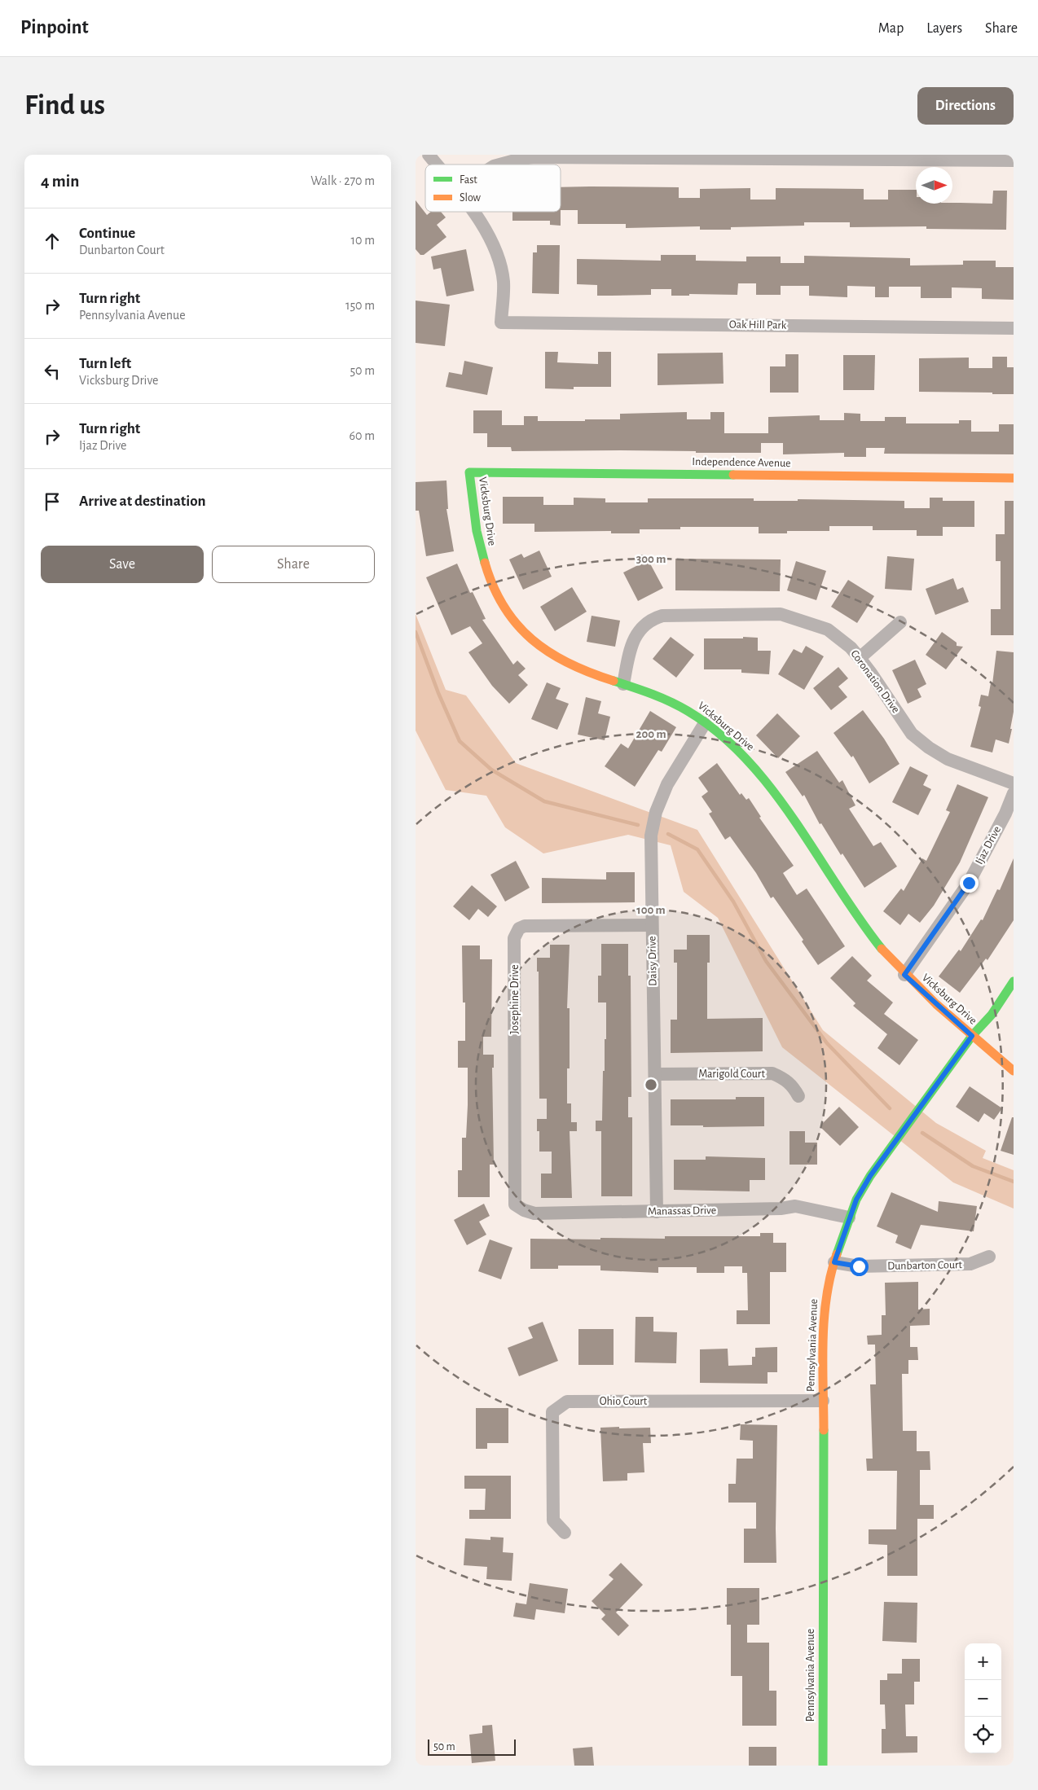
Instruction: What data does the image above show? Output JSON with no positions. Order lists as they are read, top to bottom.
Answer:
{
  "streets": {
    "street": [
      "Oak Hill Park",
      "Independence Avenue",
      "Vicksburg Drive",
      "Coronation Drive",
      "Ijaz Drive",
      "Daisy Drive",
      "Josephine Drive",
      "Marigold Court",
      "Manassas Drive",
      "Dunbarton Court",
      "Pennsylvania Avenue",
      "Ohio Court"
    ]
  },
  "crossings": [
    ["Independence Avenue", "Vicksburg Drive"],
    ["Vicksburg Drive", "Coronation Drive"],
    ["Vicksburg Drive", "Ijaz Drive"],
    ["Vicksburg Drive", "Daisy Drive"],
    ["Vicksburg Drive", "Pennsylvania Avenue"],
    ["Daisy Drive", "Josephine Drive"],
    ["Daisy Drive", "Marigold Court"],
    ["Daisy Drive", "Manassas Drive"],
    ["Josephine Drive", "Manassas Drive"],
    ["Manassas Drive", "Pennsylvania Avenue"],
    ["Dunbarton Court", "Pennsylvania Avenue"],
    ["Pennsylvania Avenue", "Ohio Court"]
  ],
  "legend": ["Fast", "Slow"],
  "scale_bar": "50 m",
  "north": "right",
  "page": {
    "header": "Pinpoint",
    "nav": ["Map", "Layers", "Share"],
    "buttons": [
      "Directions",
      ["Save", "Share"]
    ],
    "title": "Find us",
    "heading": ["4 min", "Walk · 270 m"],
    "list": [
      ["Continue", "Dunbarton Court", "10 m"],
      ["Turn right", "Pennsylvania Avenue", "150 m"],
      ["Turn left", "Vicksburg Drive", "50 m"],
      ["Turn right", "Ijaz Drive", "60 m"],
      "Arrive at destination"
    ],
    "map_buttons": ["+", "−"],
    "scale": "50 m"
  },
  "rings": ["300 m", "200 m", "100 m"]
}
